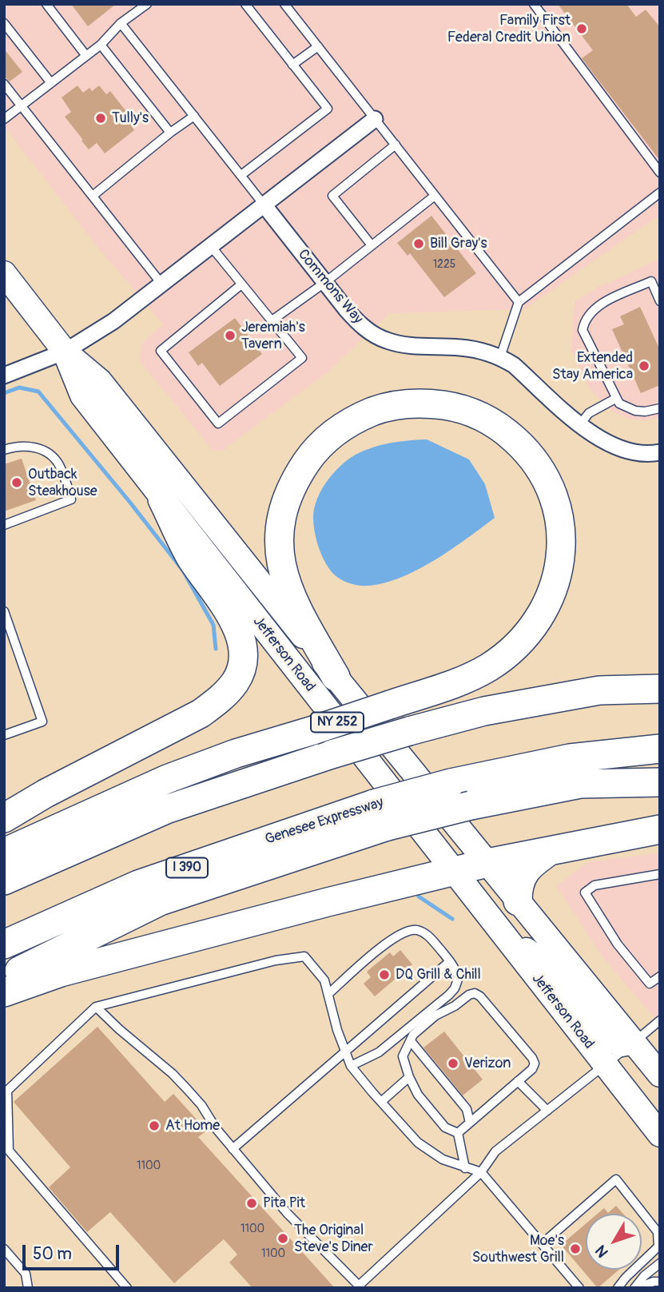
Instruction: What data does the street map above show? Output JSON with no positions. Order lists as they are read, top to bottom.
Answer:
{
  "streets": {
    "highway": ["Genesee Expressway", "I 390"],
    "main road": ["Jefferson Road", "NY 252"],
    "street": ["Commons Way"]
  },
  "places": [
    "Family First Federal Credit Union",
    "Tully's",
    "Bill Gray's",
    "Jeremiah's Tavern",
    "Extended Stay America",
    "Outback Steakhouse",
    "DQ Grill & Chill",
    "Verizon",
    "At Home",
    "Pita Pit",
    "The Original Steve's Diner",
    "Moe's Southwest Grill"
  ],
  "house_numbers": [
    "1225",
    "1100",
    "1100",
    "1100"
  ],
  "scale_bar": "50 m",
  "north": "bottom left"
}
